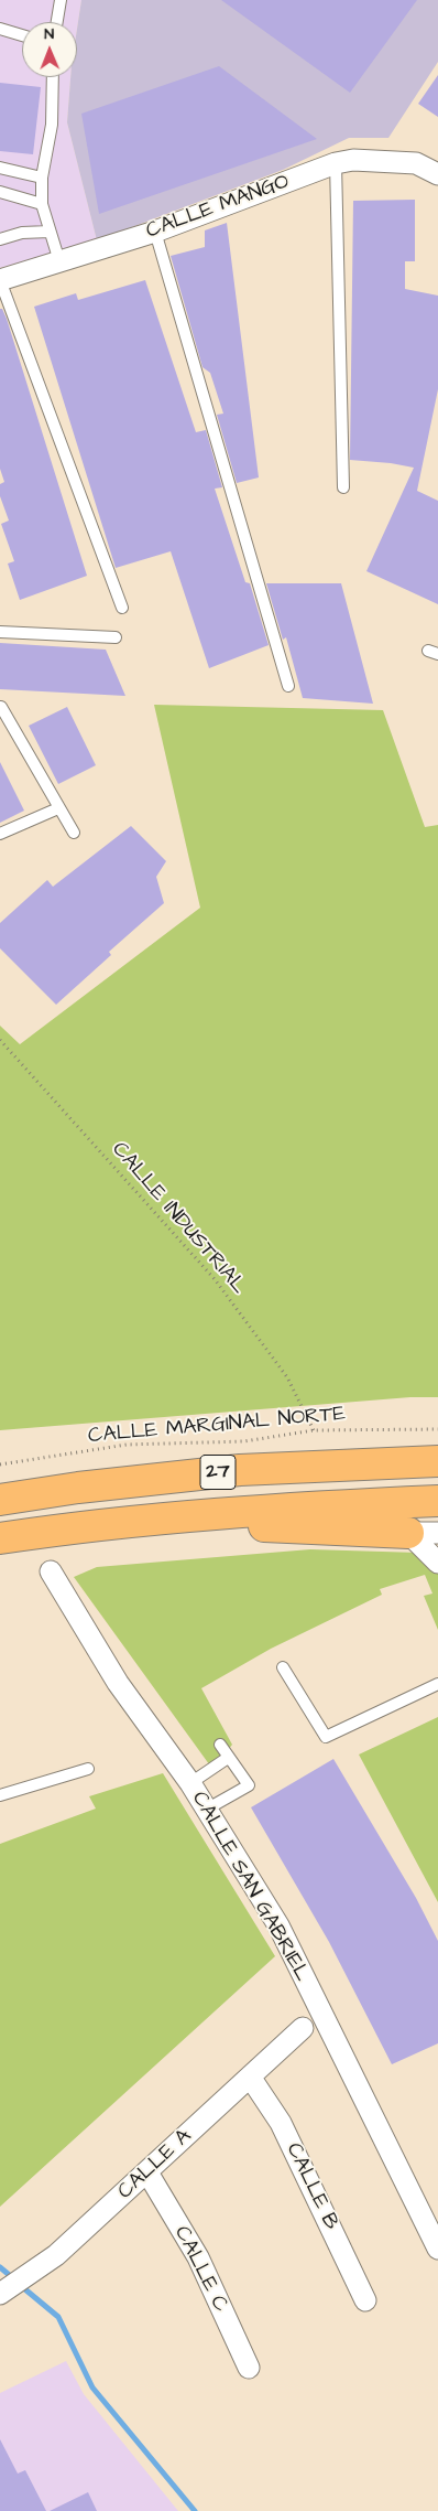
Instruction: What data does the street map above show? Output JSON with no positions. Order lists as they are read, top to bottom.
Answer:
{
  "streets": {
    "highway": ["27"],
    "street": [
      "CALLE MANGO",
      "CALLE SAN GABRIEL",
      "CALLE A",
      "CALLE B",
      "CALLE C"
    ],
    "path": ["CALLE INDUSTRIAL", "CALLE MARGINAL NORTE"]
  },
  "crossings": [
    ["CALLE INDUSTRIAL", "CALLE MARGINAL NORTE"],
    ["CALLE A", "CALLE B"],
    ["CALLE A", "CALLE C"]
  ],
  "north": "top"
}
